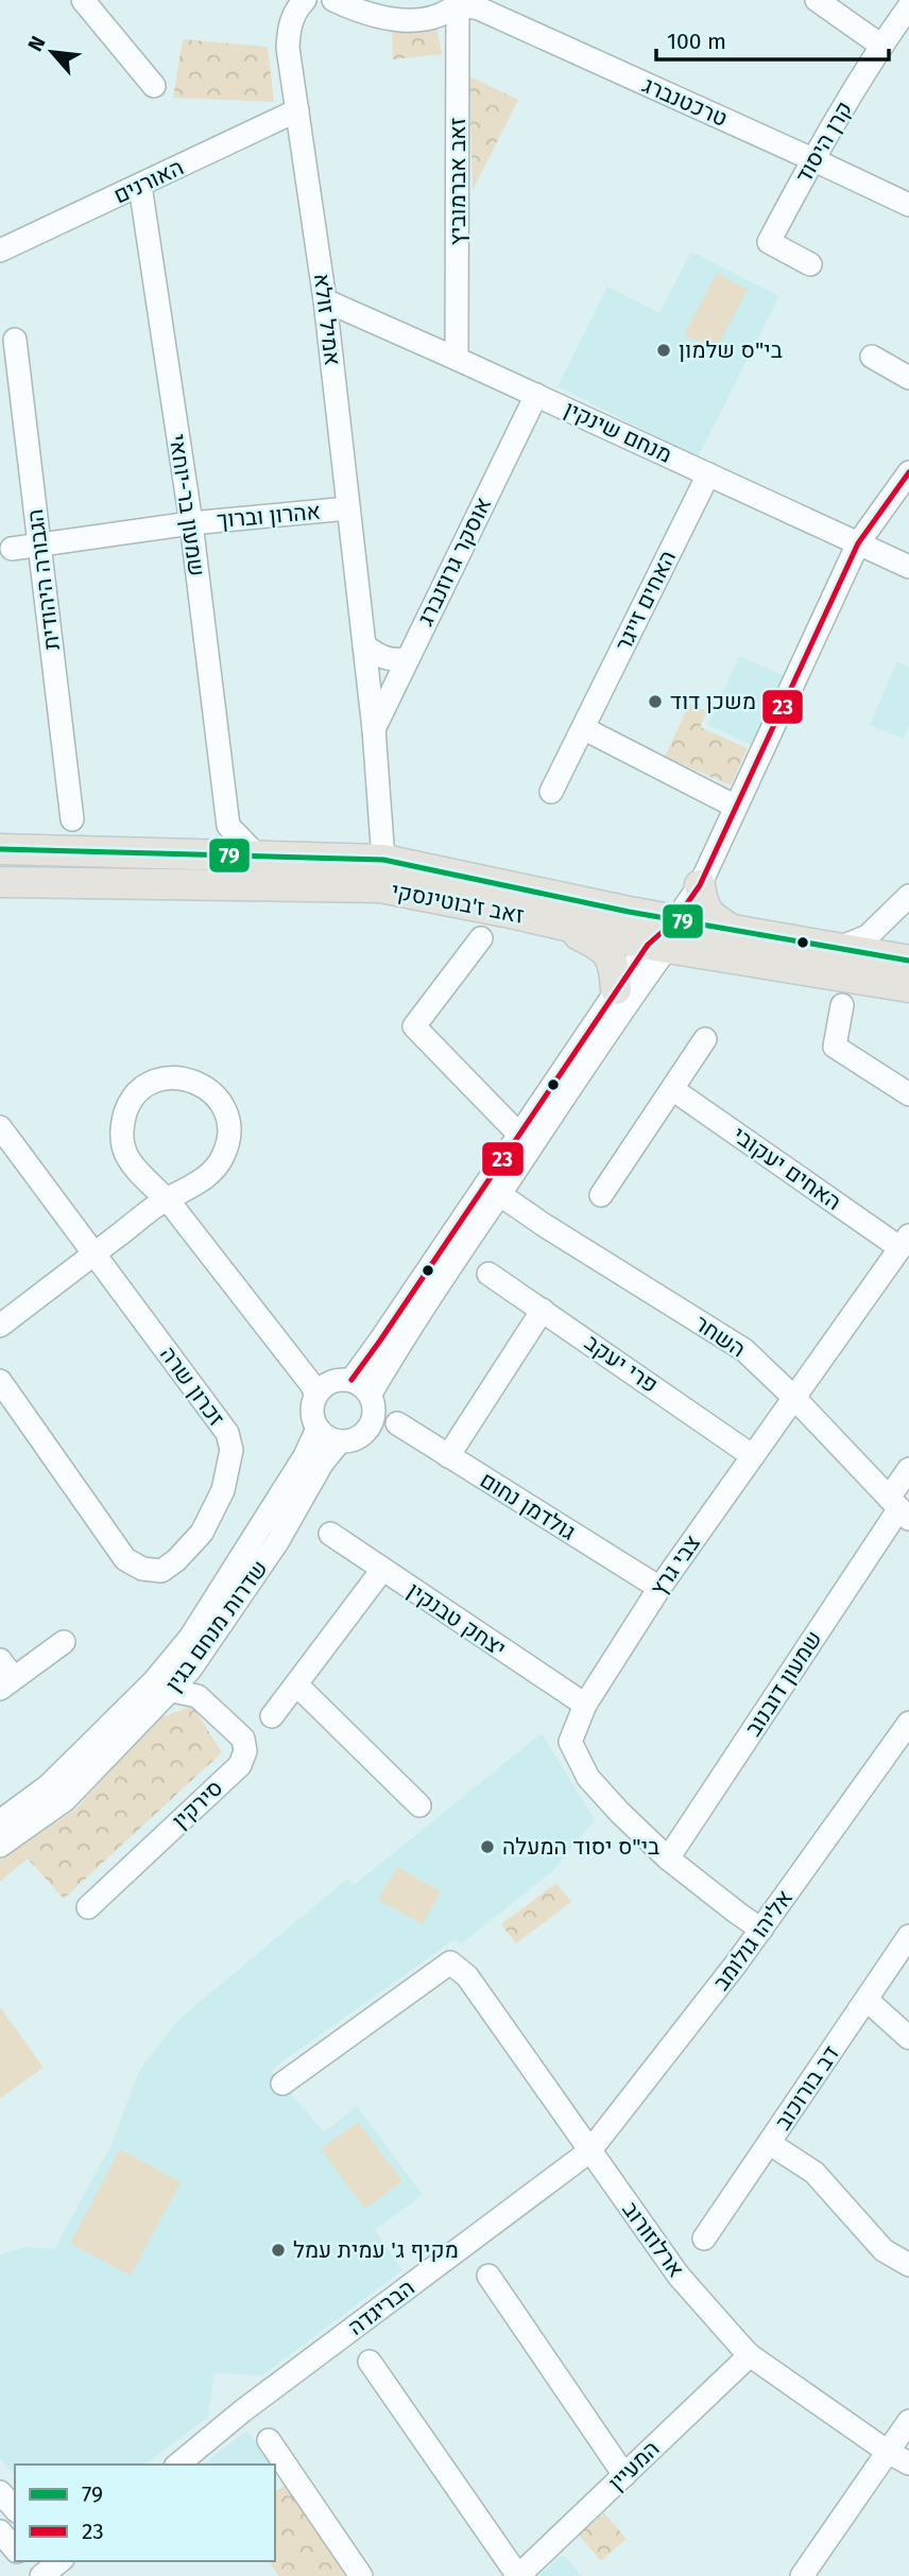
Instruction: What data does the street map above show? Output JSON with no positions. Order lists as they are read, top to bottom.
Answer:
{
  "streets": {
    "main road": ["זאב ז'בוטינסקי"],
    "street": [
      "טרכטנברג",
      "קרן היסוד",
      "האורנים",
      "זאב אברמוביץ",
      "אמיל זולא",
      "מנחם שינקין",
      "שמעון בר-יוחאי",
      "אהרון וברוך",
      "אוסקר גרוזנברג",
      "הגבורה היהודית",
      "האחים זייגר",
      "האחים יעקובי",
      "השחר",
      "פרי יעקב",
      "זכרון שרה",
      "גולדמן נחום",
      "צבי גרץ",
      "יצחק טבנקין",
      "שדרות מנחם בגין",
      "שמעון דובנוב",
      "סירקין",
      "אליהו גולומב",
      "דב בורוכוב",
      "ארלוזורוב",
      "הבריגדה",
      "המעיין"
    ]
  },
  "crossings": [
    ["טרכטנברג", "קרן היסוד"],
    ["טרכטנברג", "זאב אברמוביץ"],
    ["האורנים", "אמיל זולא"],
    ["האורנים", "שמעון בר-יוחאי"],
    ["זאב אברמוביץ", "מנחם שינקין"],
    ["אמיל זולא", "מנחם שינקין"],
    ["אמיל זולא", "אהרון וברוך"],
    ["אמיל זולא", "אוסקר גרוזנברג"],
    ["אמיל זולא", "זאב ז'בוטינסקי"],
    ["מנחם שינקין", "אוסקר גרוזנברג"],
    ["מנחם שינקין", "האחים זייגר"],
    ["שמעון בר-יוחאי", "אהרון וברוך"],
    ["אהרון וברוך", "הגבורה היהודית"],
    ["האחים יעקובי", "צבי גרץ"],
    ["השחר", "צבי גרץ"],
    ["השחר", "שמעון דובנוב"],
    ["פרי יעקב", "צבי גרץ"],
    ["גולדמן נחום", "צבי גרץ"],
    ["צבי גרץ", "יצחק טבנקין"],
    ["צבי גרץ", "שמעון דובנוב"],
    ["אליהו גולומב", "ארלוזורוב"],
    ["אליהו גולומב", "הבריגדה"],
    ["ארלוזורוב", "הבריגדה"],
    ["ארלוזורוב", "המעיין"]
  ],
  "places": [
    "בי\"ס שלמון",
    "משכן דוד",
    "בי\"ס יסוד המעלה",
    "מקיף ג' עמית עמל"
  ],
  "lines": ["transit line 23", "transit line 79"],
  "legend": ["79", "23"],
  "scale_bar": "100 m",
  "north": "top left"
}
